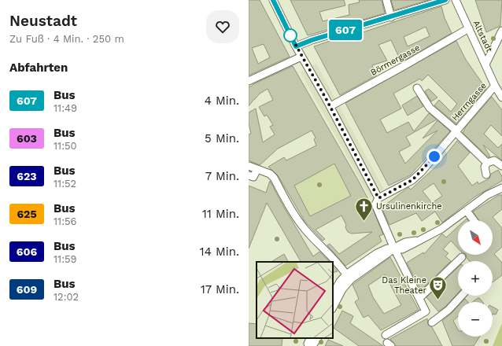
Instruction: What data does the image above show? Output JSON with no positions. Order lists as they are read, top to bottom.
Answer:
{
  "streets": {
    "street": ["Altstadt", "Börmergasse", "Herrngasse"]
  },
  "crossings": [
    ["Altstadt", "Börmergasse"],
    ["Altstadt", "Herrngasse"]
  ],
  "places": {
    "church": ["Ursulinenkirche"],
    "theatre": ["Das Kleine Theater"]
  },
  "lines": ["bus line 607"],
  "north": "bottom right",
  "page": {
    "heading": [
      ["Neustadt", "Zu Fuß · 4 Min. · 250 m"],
      "Abfahrten"
    ],
    "on_map": "607",
    "list": [
      {
        "mark": "607",
        "name": "Bus",
        "note": "11:49",
        "value": "4 Min."
      },
      {
        "mark": "603",
        "name": "Bus",
        "note": "11:50",
        "value": "5 Min."
      },
      {
        "mark": "623",
        "name": "Bus",
        "note": "11:52",
        "value": "7 Min."
      },
      {
        "mark": "625",
        "name": "Bus",
        "note": "11:56",
        "value": "11 Min."
      },
      {
        "mark": "606",
        "name": "Bus",
        "note": "11:59",
        "value": "14 Min."
      },
      {
        "mark": "609",
        "name": "Bus",
        "note": "12:02",
        "value": "17 Min."
      }
    ],
    "map_buttons": ["+", "−"]
  }
}
